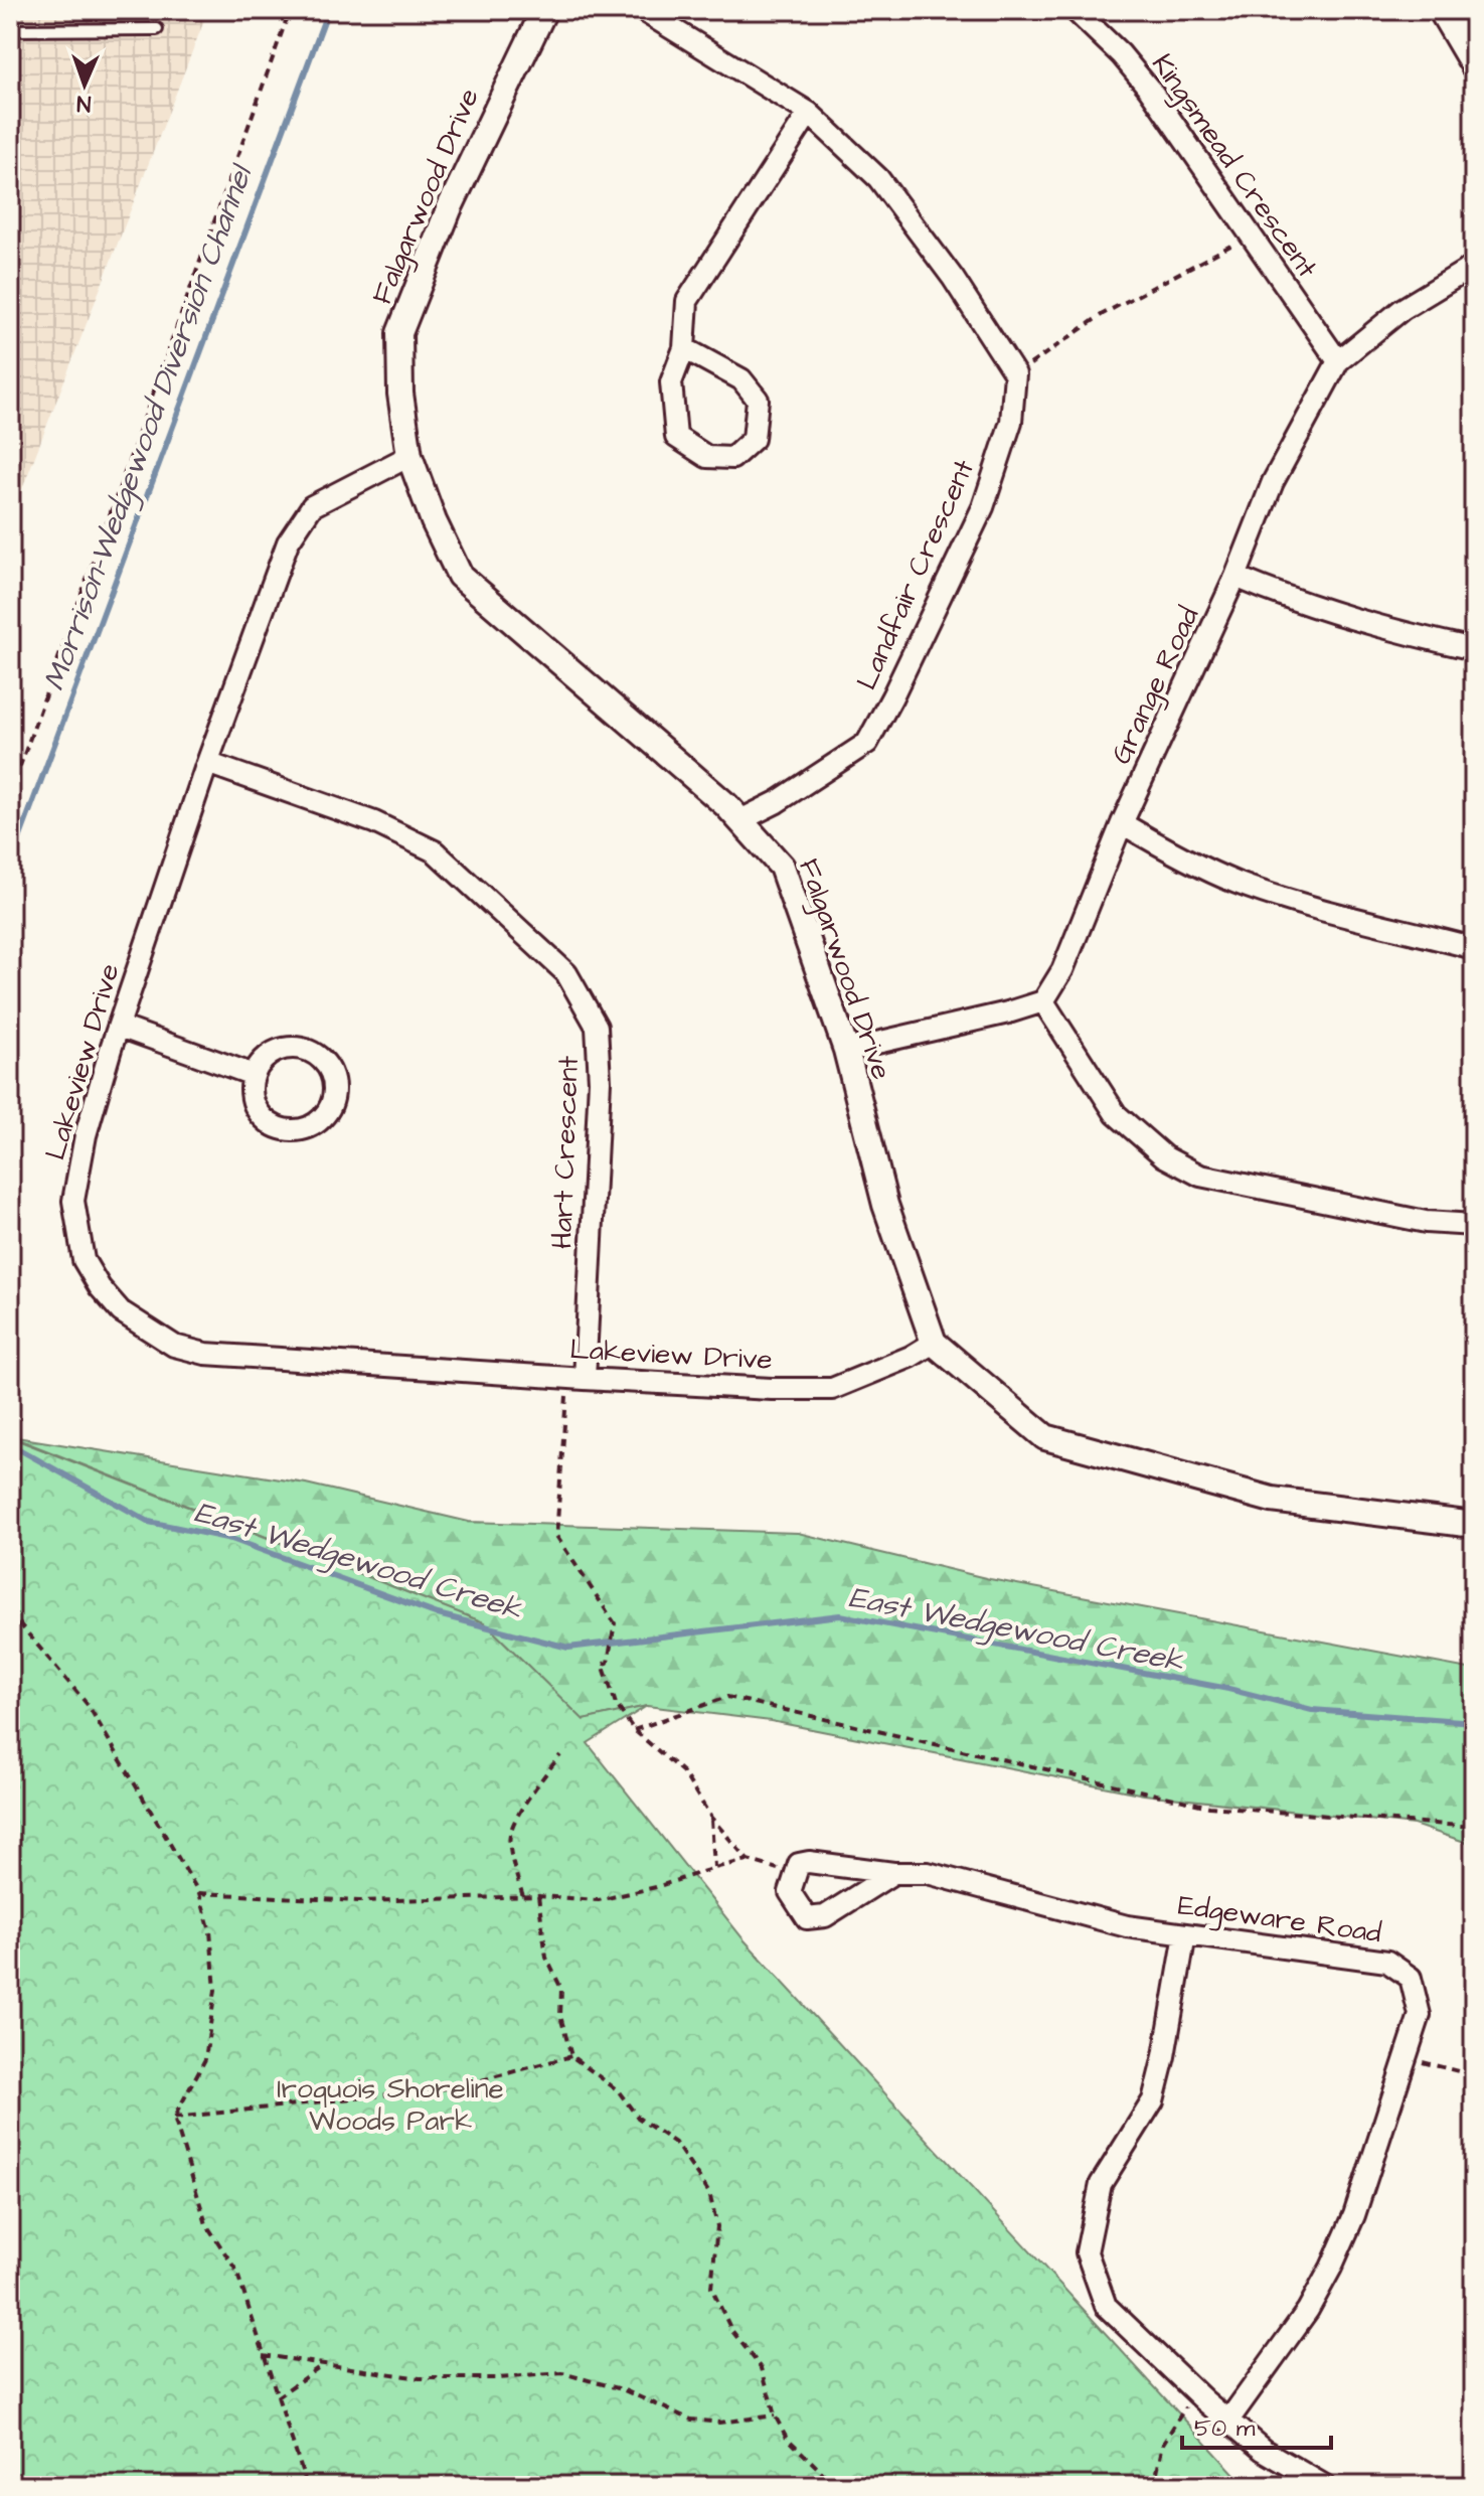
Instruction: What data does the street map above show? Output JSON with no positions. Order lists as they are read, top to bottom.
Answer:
{
  "streets": {
    "street": [
      "Kingsmead Crescent",
      "Falgarwood Drive",
      "Landfair Crescent",
      "Grange Road",
      "Lakeview Drive",
      "Hart Crescent",
      "Edgeware Road"
    ]
  },
  "crossings": [
    ["Kingsmead Crescent", "Grange Road"],
    ["Falgarwood Drive", "Landfair Crescent"],
    ["Falgarwood Drive", "Lakeview Drive"],
    ["Lakeview Drive", "Hart Crescent"]
  ],
  "water": ["Morrison-Wedgewood Diversion Channel", "East Wedgewood Creek"],
  "parks": ["Iroquois Shoreline Woods Park"],
  "scale_bar": "50 m",
  "north": "bottom"
}
